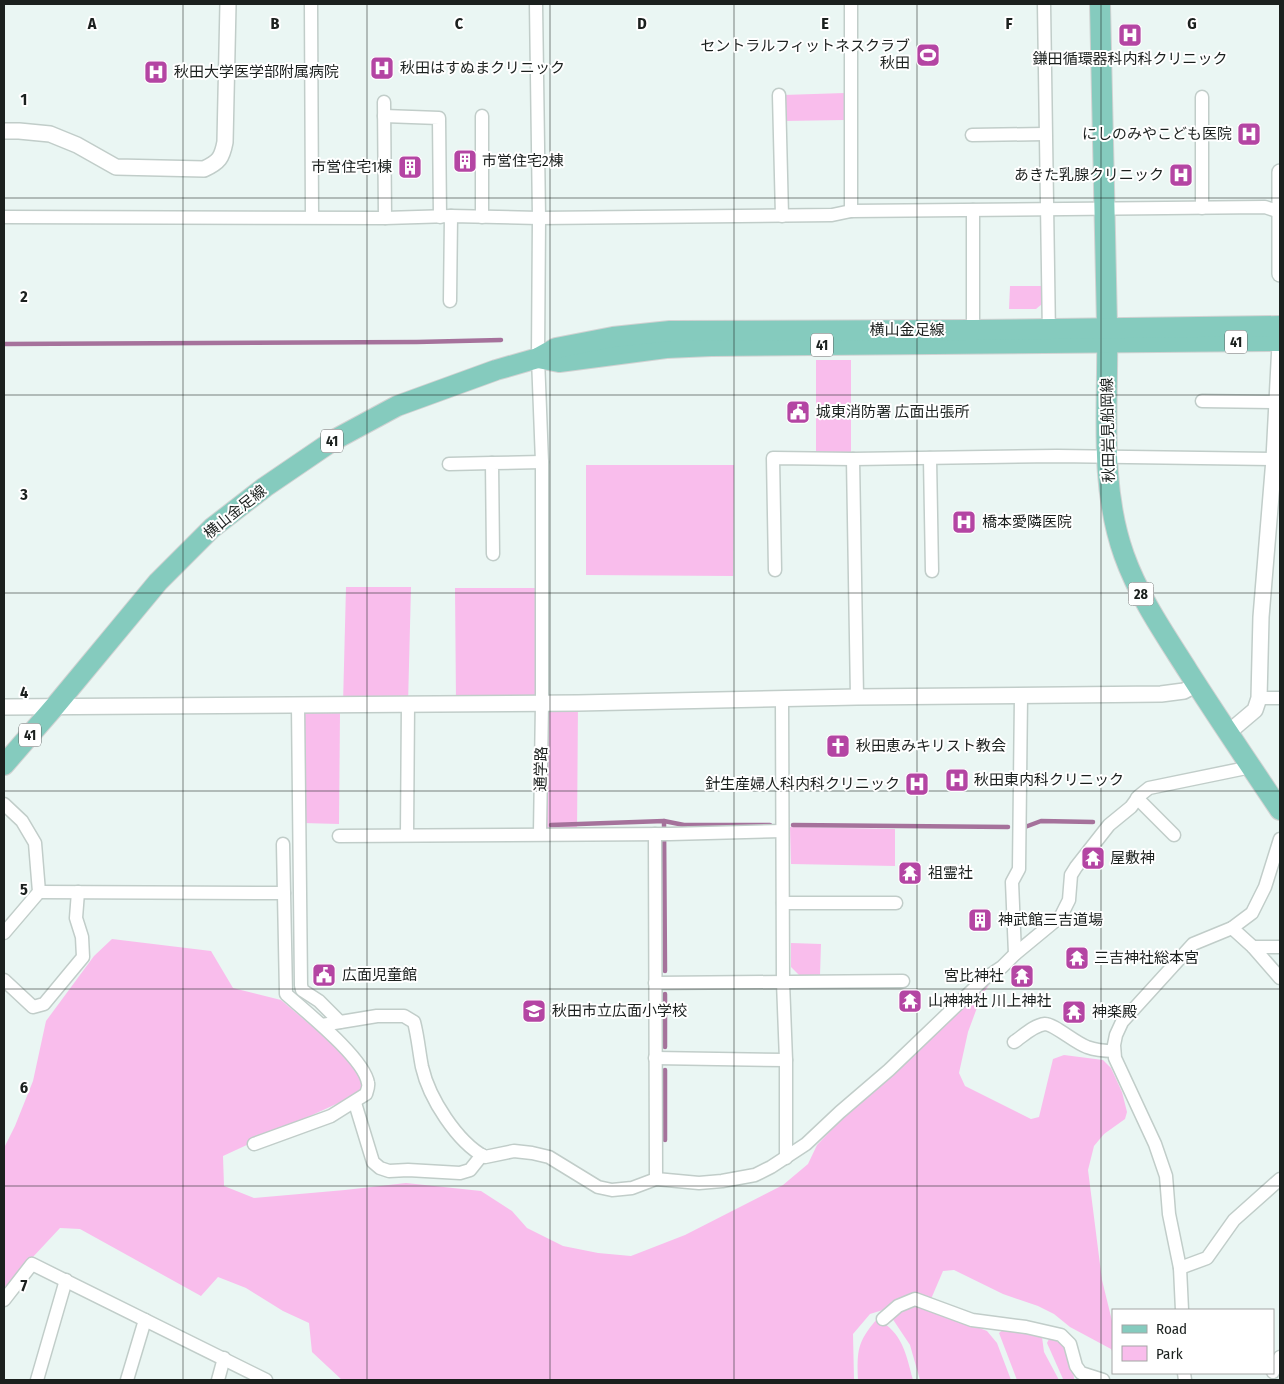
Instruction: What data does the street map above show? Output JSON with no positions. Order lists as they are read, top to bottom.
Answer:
{
  "streets": {
    "main road": [
      "横山金足線",
      "41",
      "秋田岩見船岡線",
      "28"
    ],
    "street": ["通学路"]
  },
  "crossings": [
    ["横山金足線", "秋田岩見船岡線"],
    ["横山金足線", "通学路"]
  ],
  "places": {
    "hospital": [
      "鎌田循環器科内科クリニック",
      "秋田はすぬまクリニック",
      "秋田大学医学部附属病院",
      "にしのみやこども医院",
      "あきた乳腺クリニック",
      "橋本愛隣医院",
      "秋田東内科クリニック",
      "針生産婦人科内科クリニック"
    ],
    "sports": ["セントラルフィットネスクラブ 秋田"],
    "building": ["市営住宅2棟", "市営住宅1棟", "神武館三吉道場"],
    "public building": ["城東消防署 広面出張所", "広面児童館"],
    "church": ["秋田恵みキリスト教会"],
    "temple": [
      "屋敷神",
      "祖霊社",
      "三吉神社総本宮",
      "宮比神社",
      "山神神社 川上神社",
      "神楽殿"
    ],
    "school or university": ["秋田市立広面小学校"]
  },
  "legend": ["Road", "Park"],
  "grid": {
    "columns": [
      "A",
      "B",
      "C",
      "D",
      "E",
      "F",
      "G"
    ],
    "rows": [
      "1",
      "2",
      "3",
      "4",
      "5",
      "6",
      "7"
    ]
  }
}
